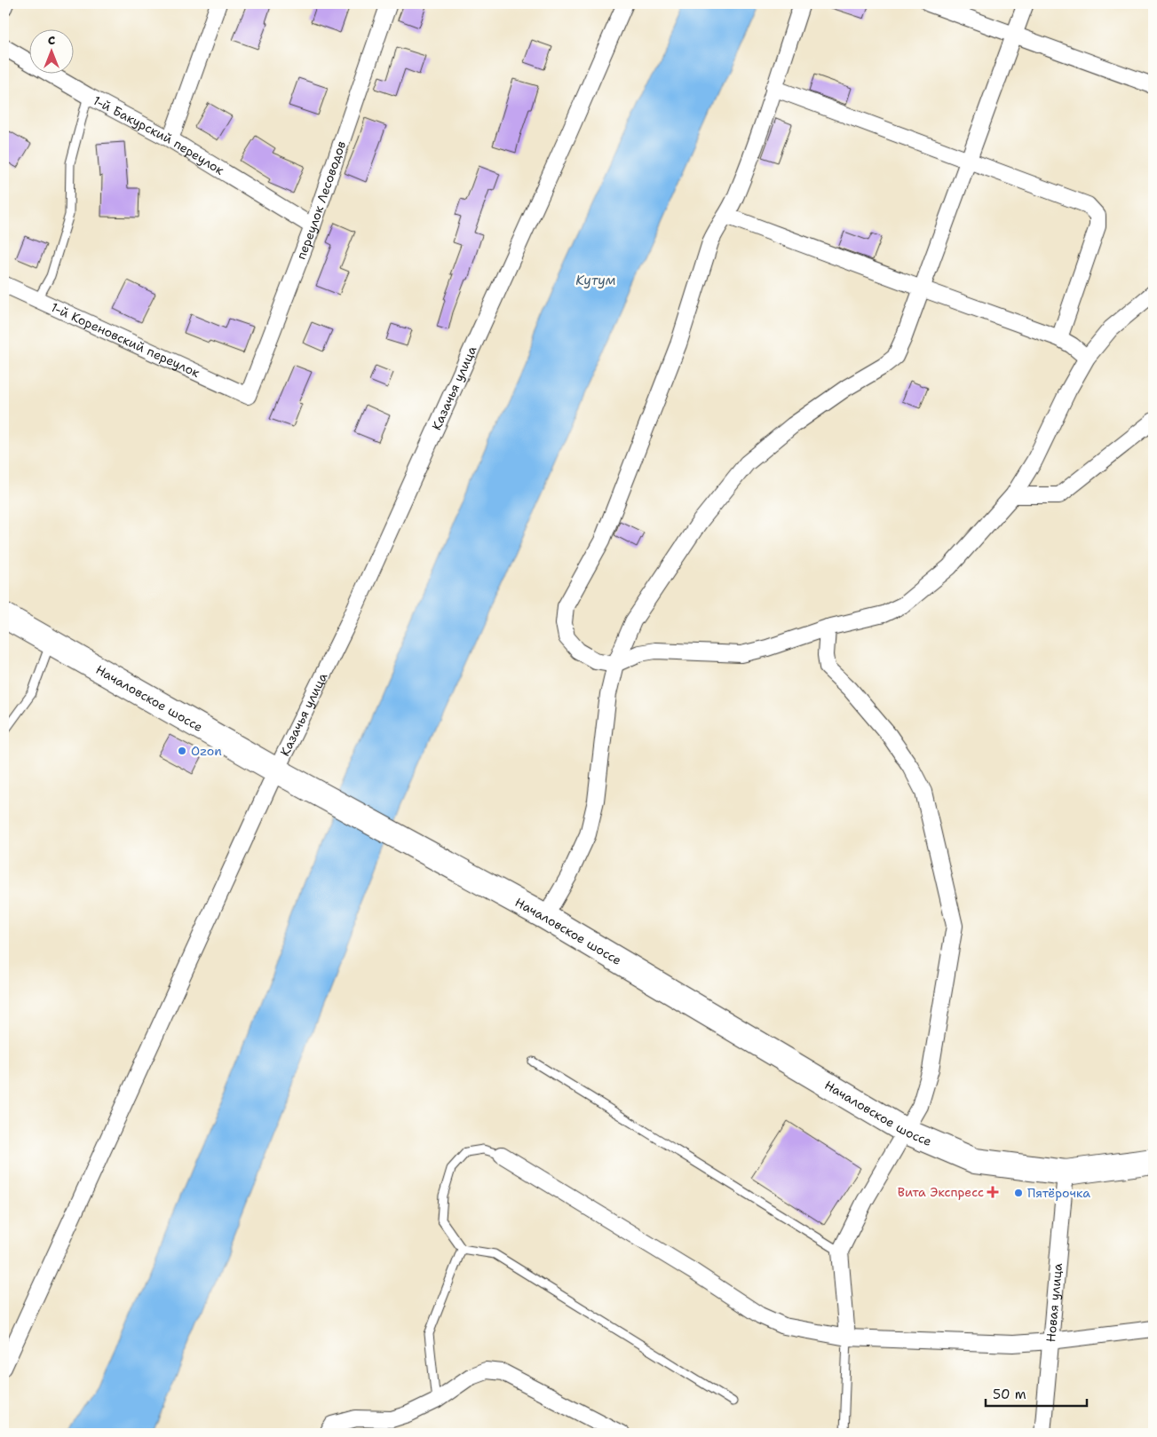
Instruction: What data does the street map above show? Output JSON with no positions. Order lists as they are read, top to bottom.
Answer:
{
  "streets": {
    "main road": ["Началовское шоссе"],
    "street": [
      "1-й Бакурский переулок",
      "переулок Лесоводов",
      "1-й Кореновский переулок",
      "Казачья улица",
      "Новая улица"
    ]
  },
  "crossings": [
    ["1-й Бакурский переулок", "переулок Лесоводов"],
    ["переулок Лесоводов", "1-й Кореновский переулок"],
    ["Казачья улица", "Началовское шоссе"],
    ["Началовское шоссе", "Новая улица"]
  ],
  "water": ["Кутум"],
  "places": {
    "other": ["Ozon", "Пятёрочка"],
    "health": ["Вита Экспресс"]
  },
  "scale_bar": "50 m",
  "north": "top"
}
